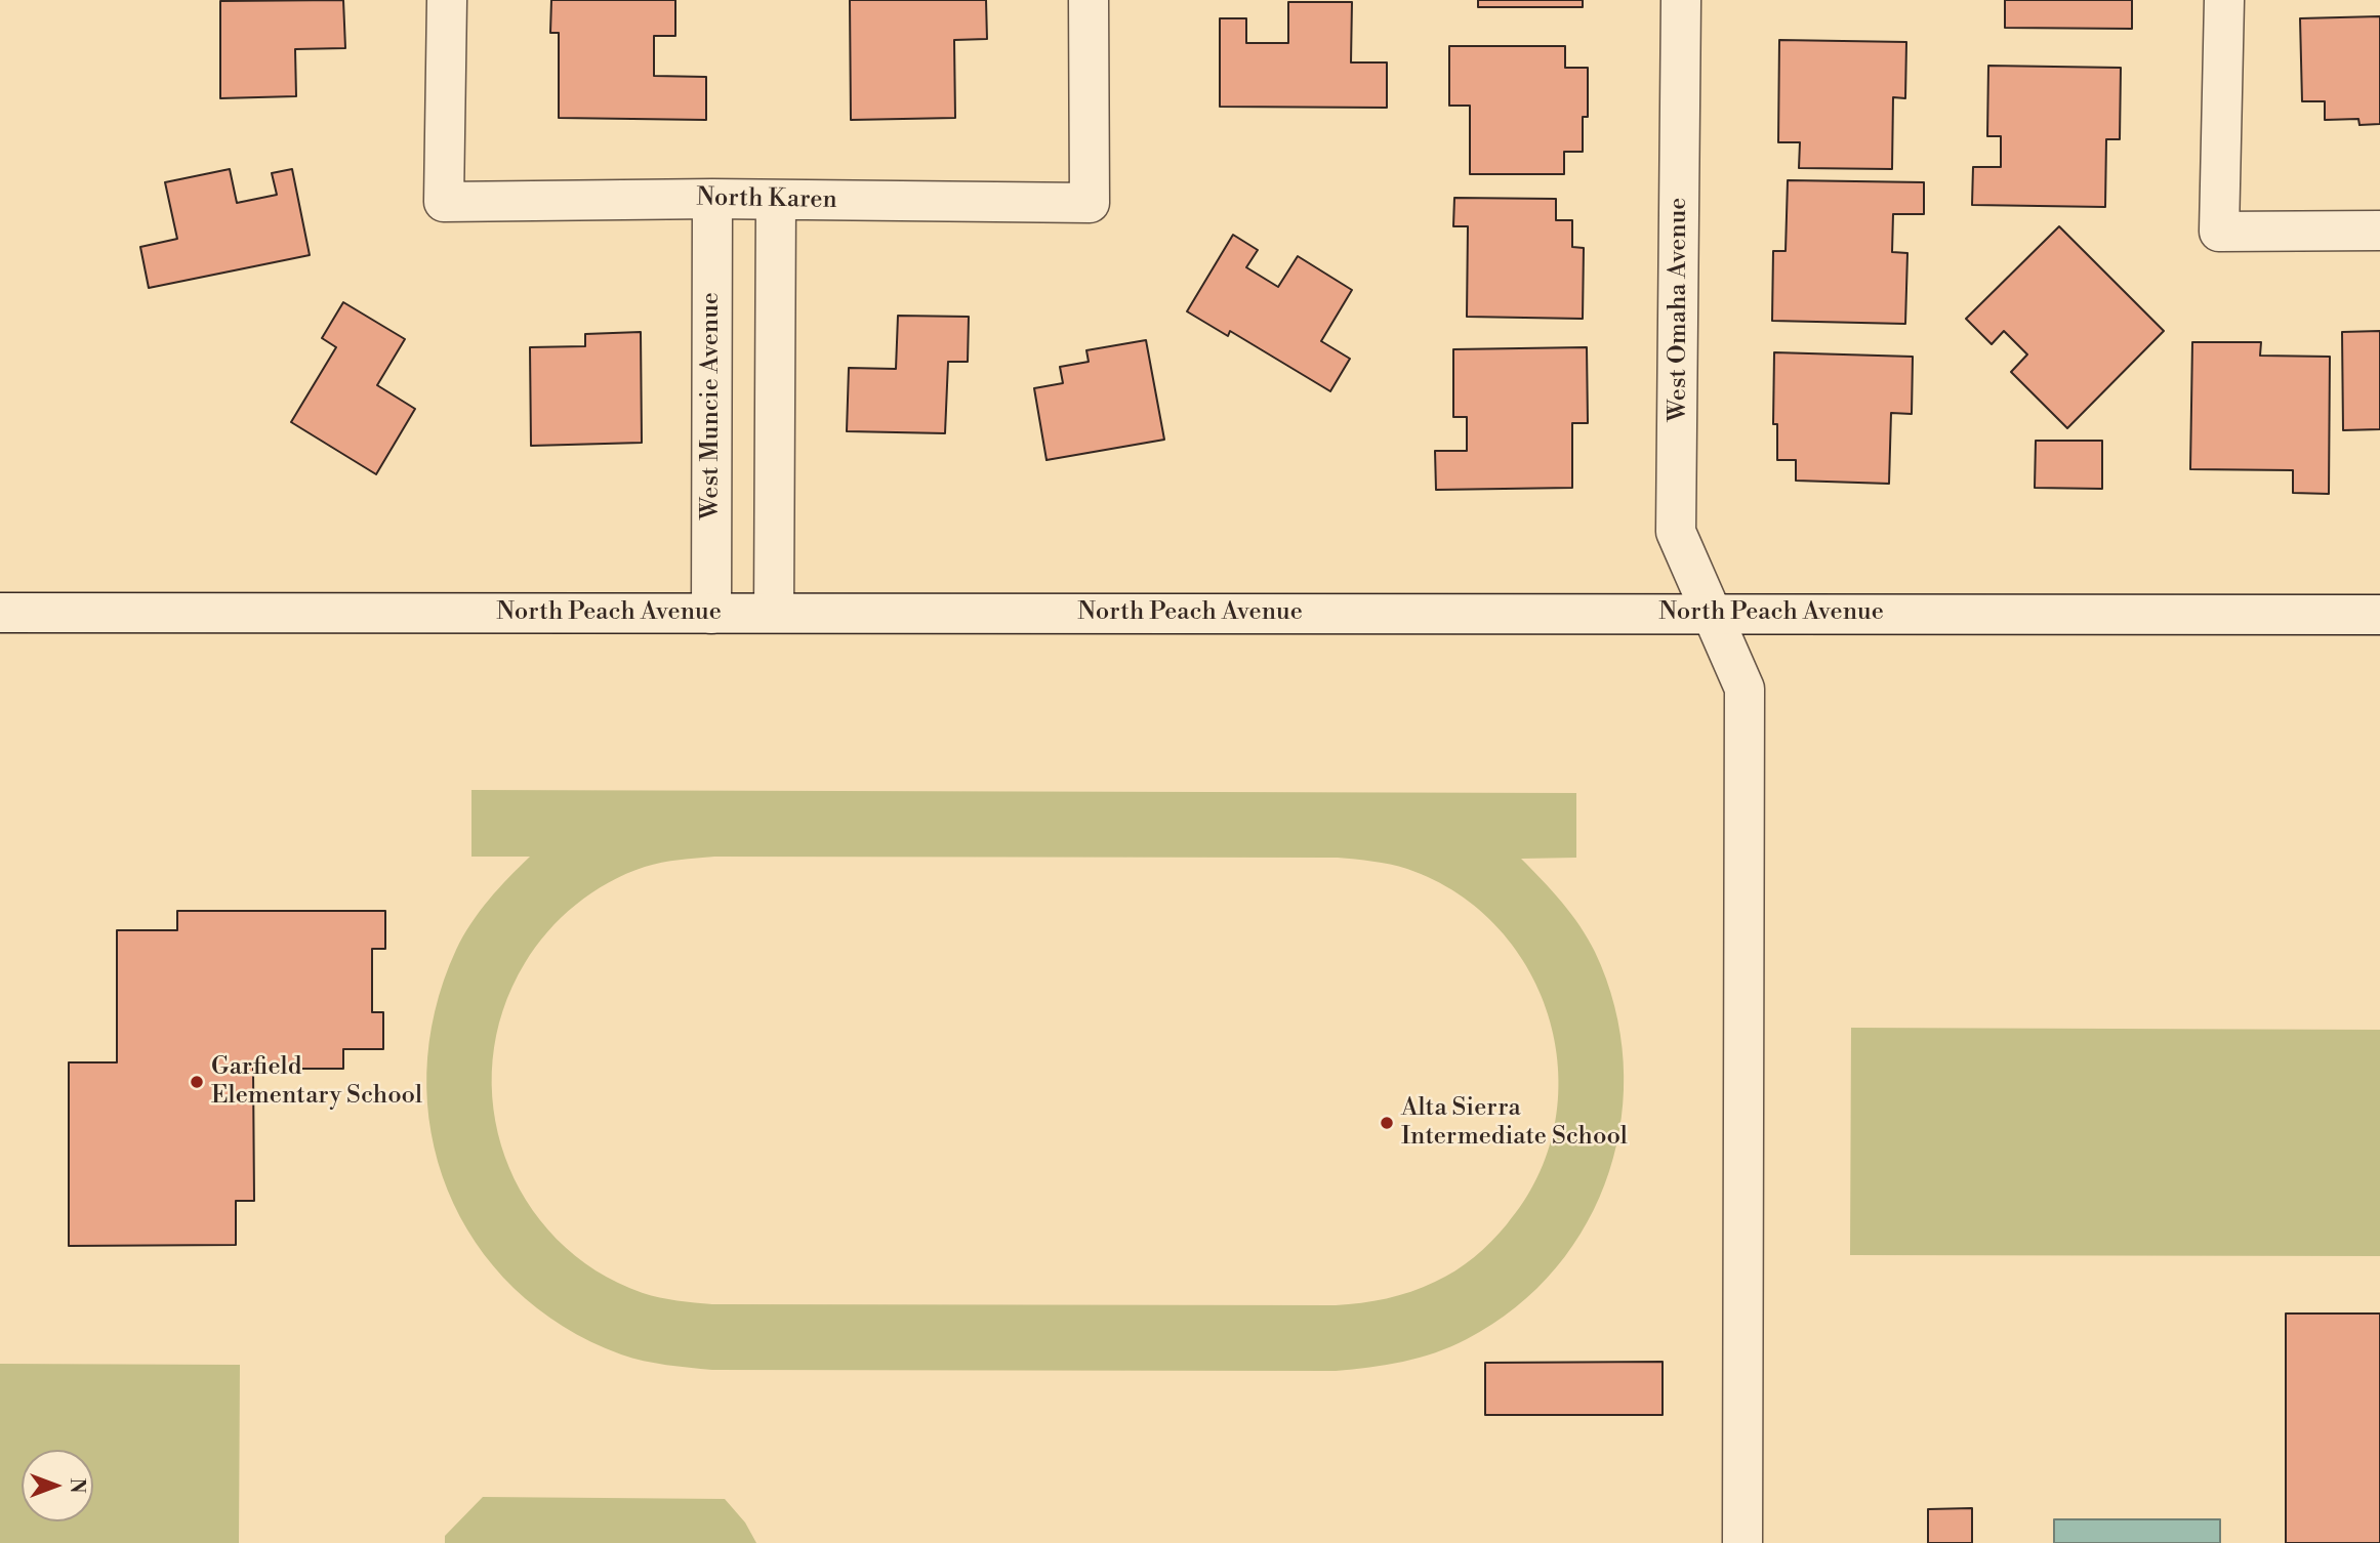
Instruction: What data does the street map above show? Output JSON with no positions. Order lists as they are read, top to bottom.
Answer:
{
  "streets": {
    "street": [
      "North Karen",
      "West Omaha Avenue",
      "West Muncie Avenue",
      "North Peach Avenue"
    ]
  },
  "crossings": [
    ["North Karen", "West Muncie Avenue"],
    ["West Omaha Avenue", "North Peach Avenue"],
    ["West Muncie Avenue", "North Peach Avenue"]
  ],
  "places": ["Garfield Elementary School", "Alta Sierra Intermediate School"],
  "north": "right"
}
